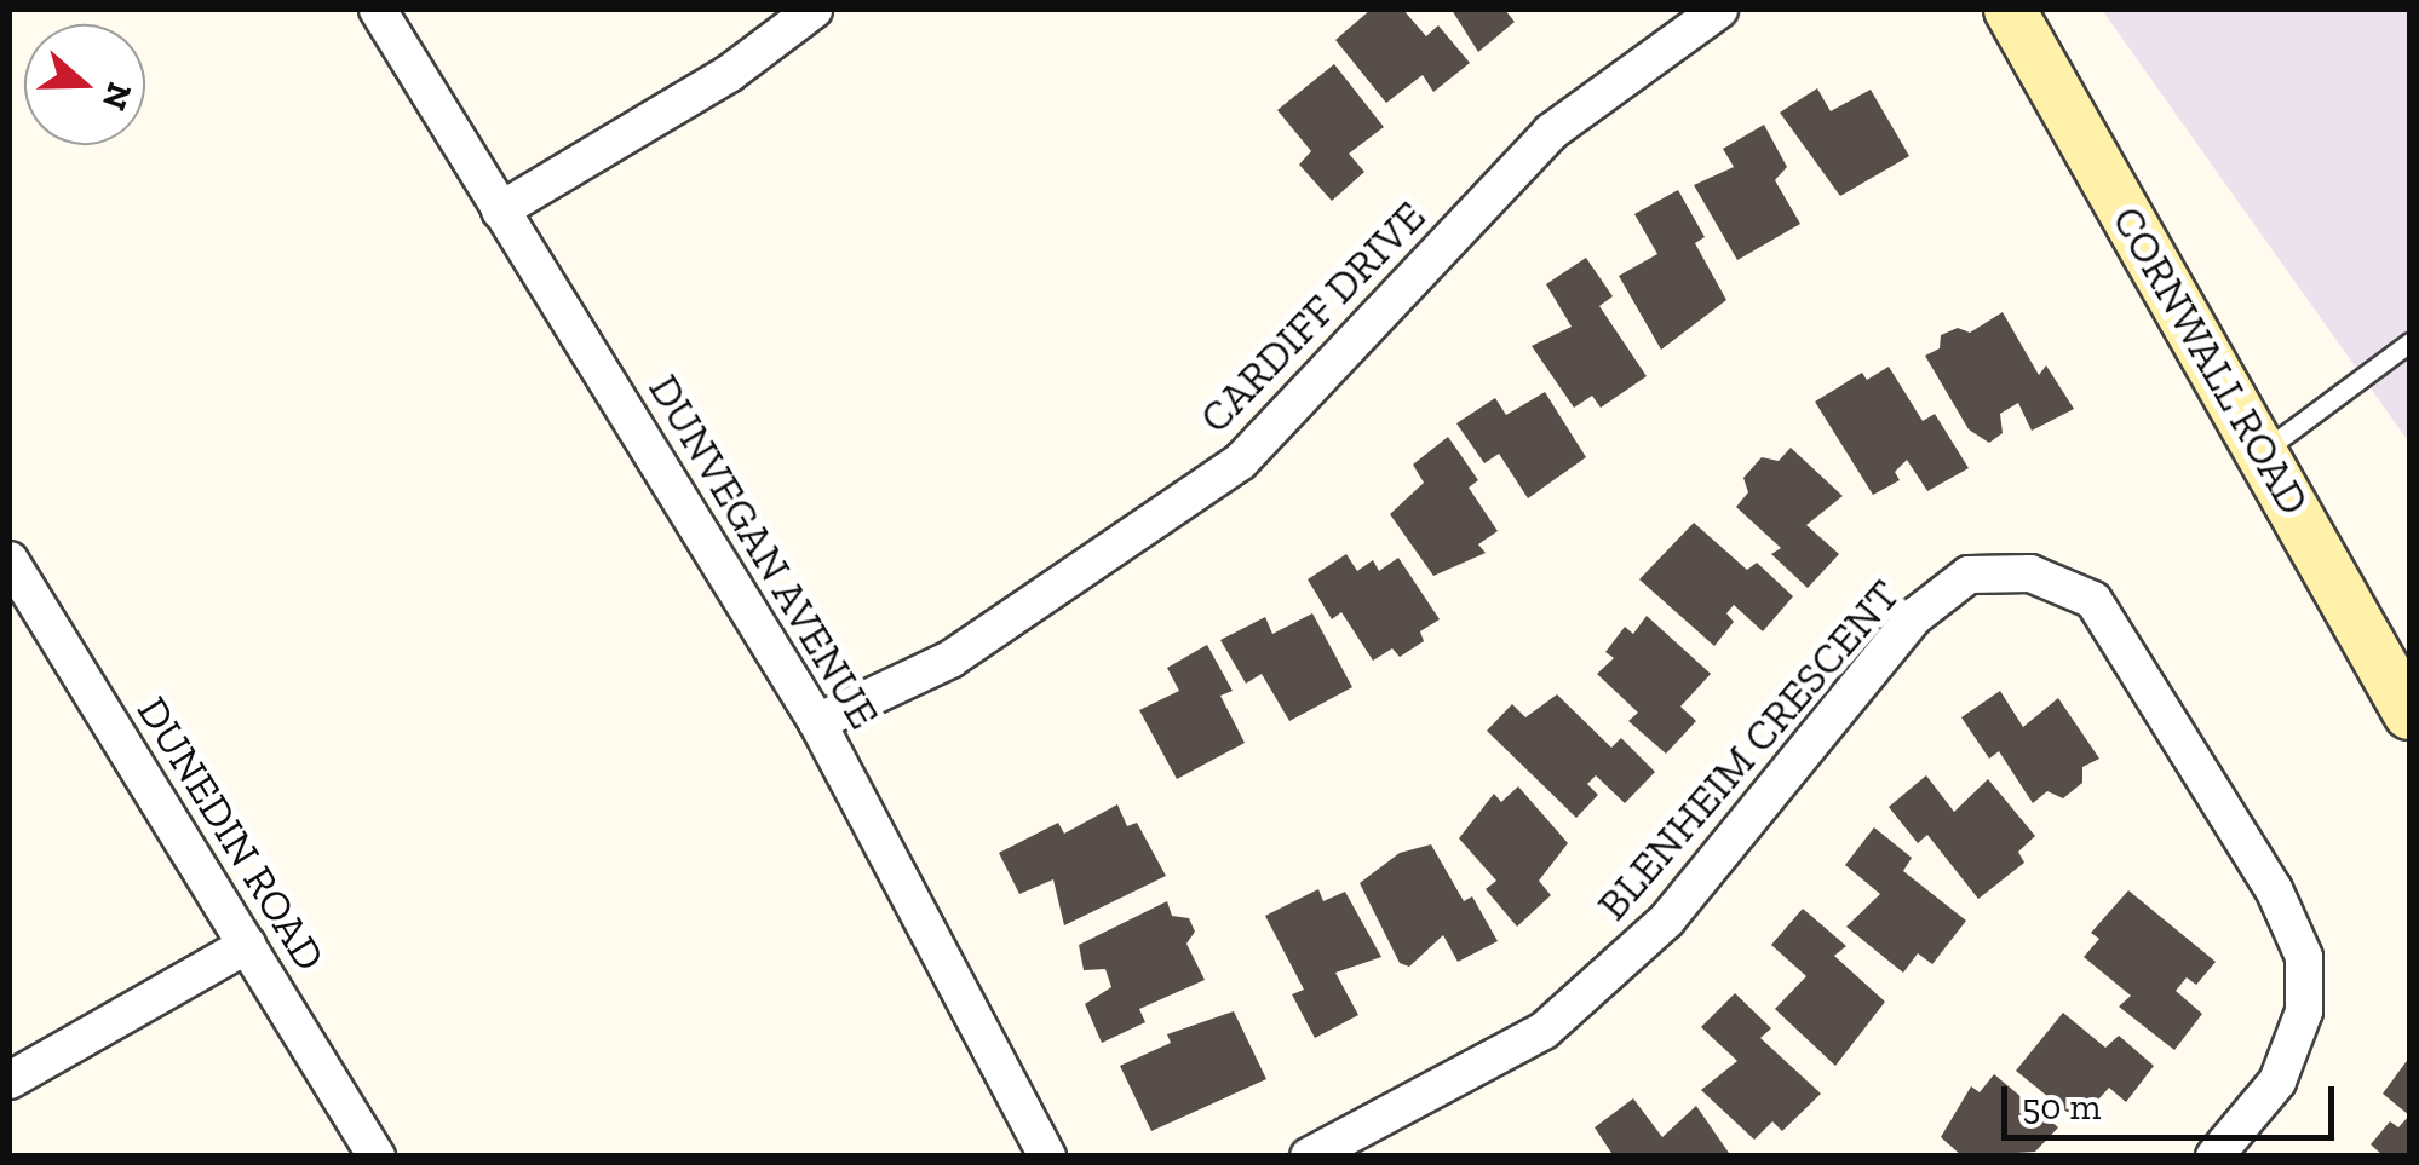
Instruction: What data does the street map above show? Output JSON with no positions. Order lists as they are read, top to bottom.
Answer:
{
  "streets": {
    "main road": ["CORNWALL ROAD"],
    "street": [
      "CARDIFF DRIVE",
      "DUNVEGAN AVENUE",
      "BLENHEIM CRESCENT",
      "DUNEDIN ROAD"
    ]
  },
  "crossings": [
    ["CARDIFF DRIVE", "DUNVEGAN AVENUE"]
  ],
  "scale_bar": "50 m",
  "north": "right"
}
